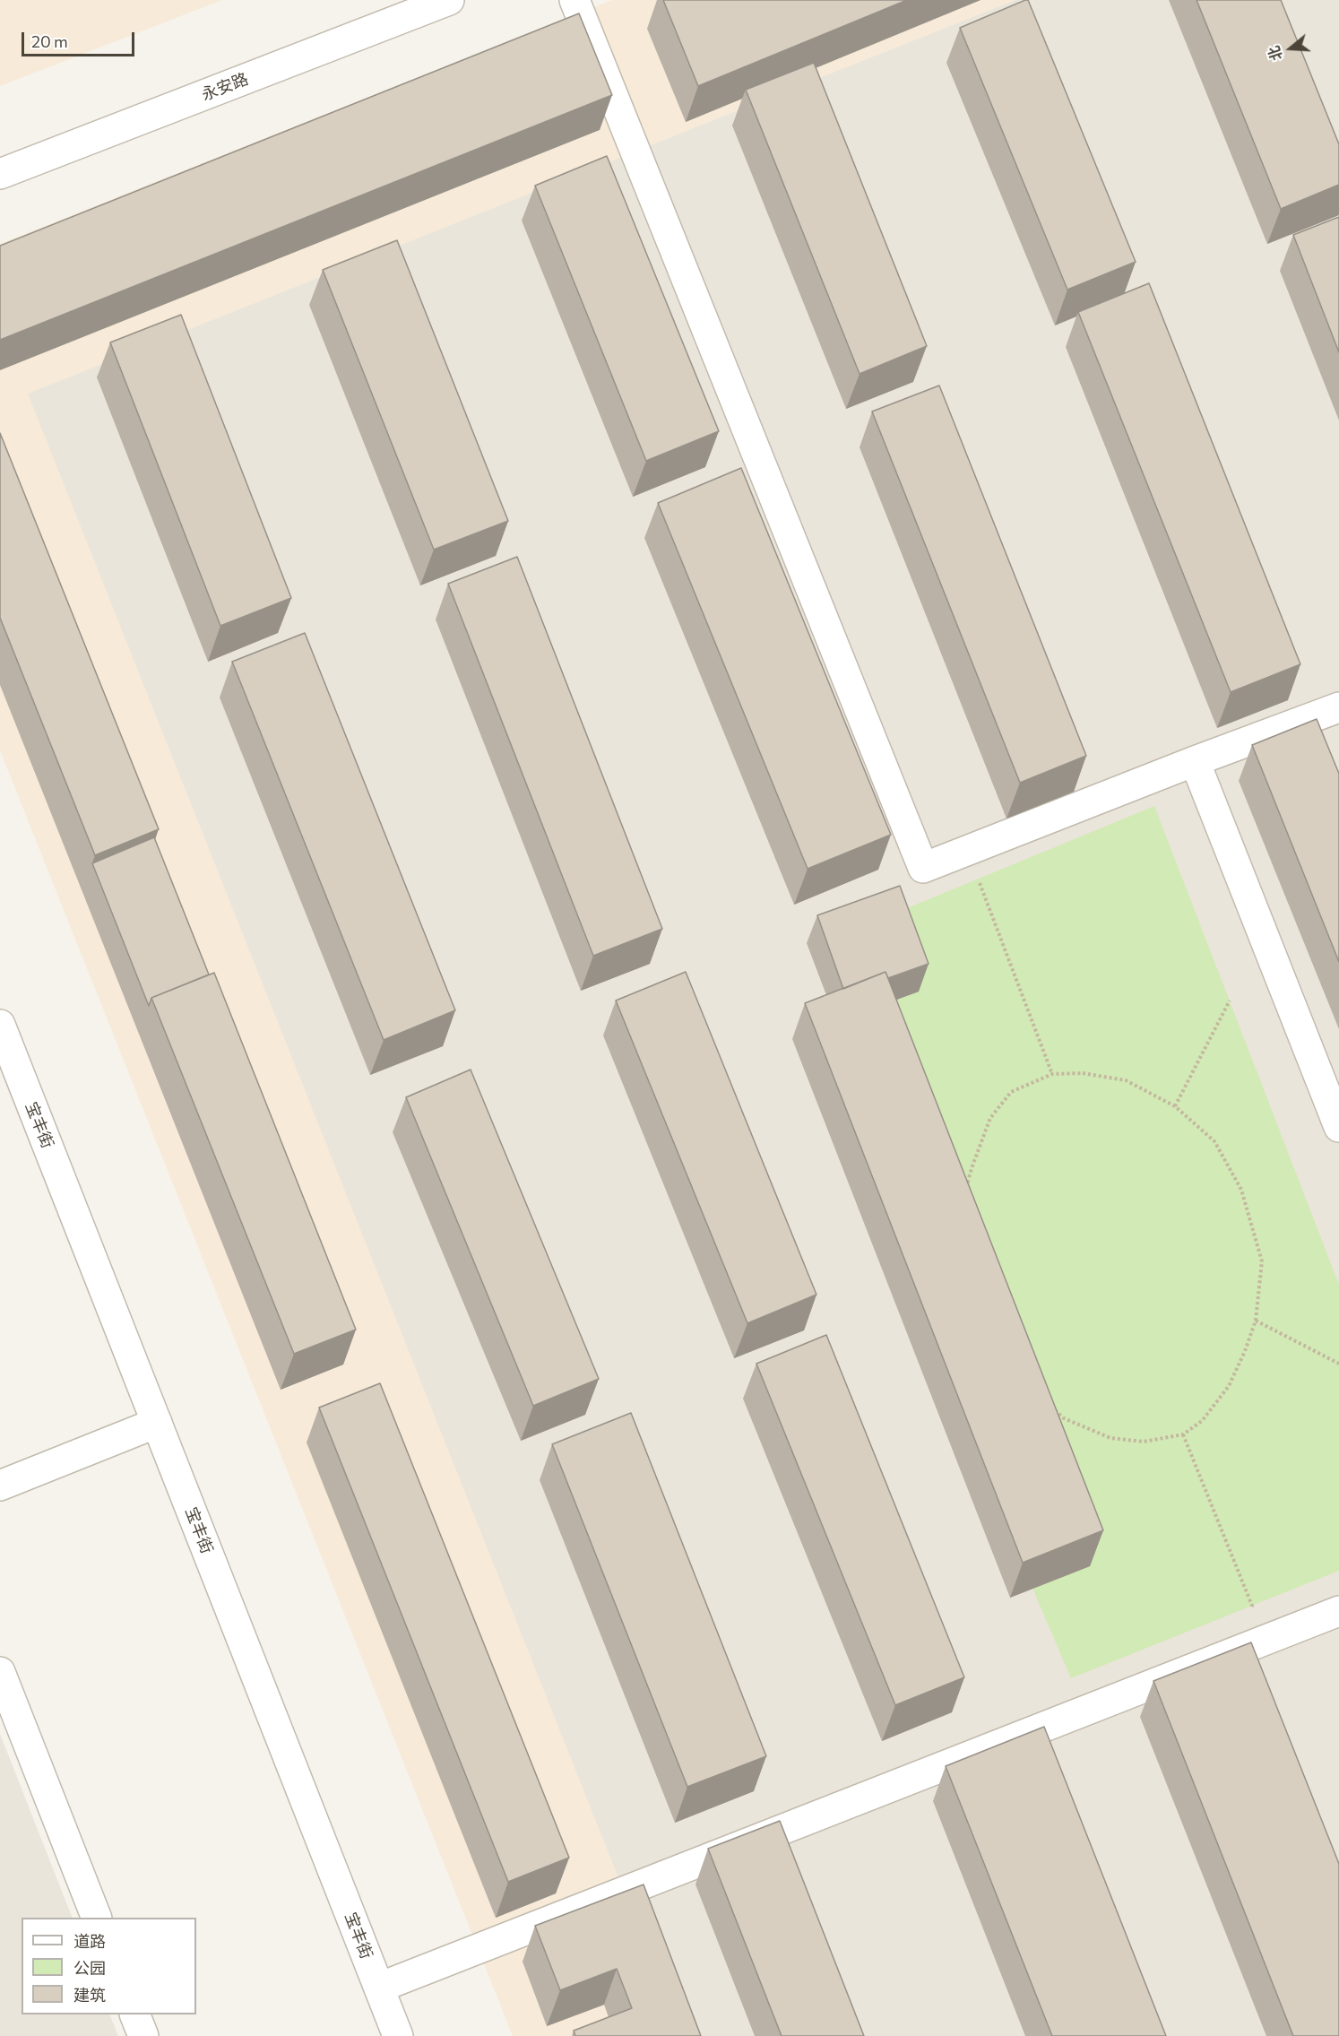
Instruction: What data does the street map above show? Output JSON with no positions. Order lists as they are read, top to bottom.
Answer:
{
  "streets": {
    "street": ["永安路", "宝丰街"]
  },
  "legend": ["道路", "公园", "建筑"],
  "scale_bar": "20 m",
  "north": "left"
}
